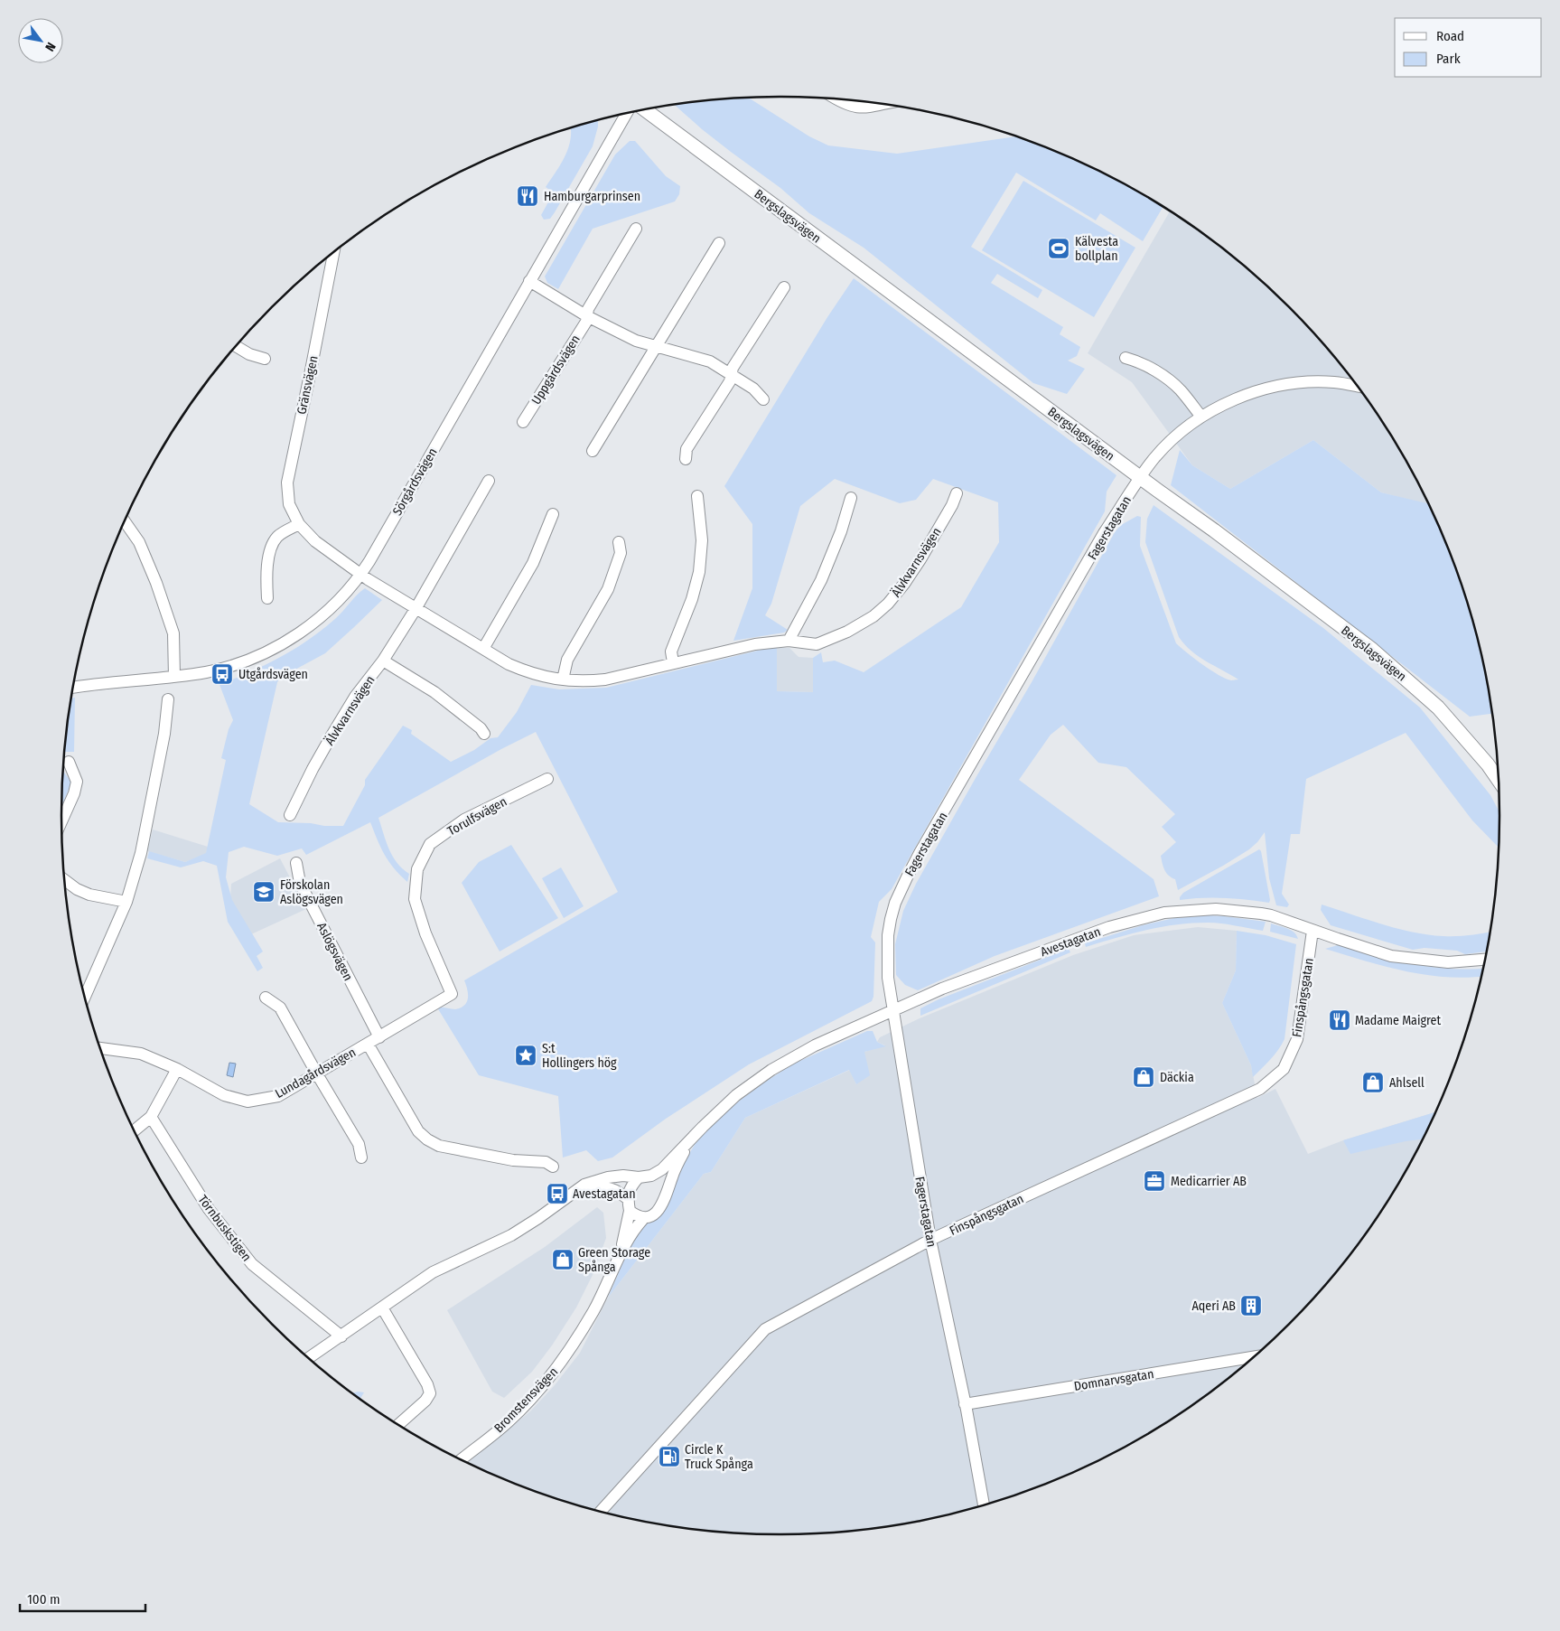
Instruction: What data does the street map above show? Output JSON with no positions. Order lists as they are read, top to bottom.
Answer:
{
  "streets": {
    "main road": ["Bergslagsvägen"],
    "street": [
      "Uppgårdsvägen",
      "Gränsvägen",
      "Sörgårdsvägen",
      "Fagerstagatan",
      "Älvkvarnsvägen",
      "Torulfsvägen",
      "Avestagatan",
      "Aslögsvägen",
      "Finspångsgatan",
      "Lundagårdsvägen",
      "Törnbuskstigen",
      "Domnarvsgatan",
      "Bromstensvägen"
    ]
  },
  "crossings": [
    ["Bergslagsvägen", "Fagerstagatan"],
    ["Gränsvägen", "Sörgårdsvägen"],
    ["Gränsvägen", "Älvkvarnsvägen"],
    ["Sörgårdsvägen", "Älvkvarnsvägen"],
    ["Fagerstagatan", "Avestagatan"],
    ["Fagerstagatan", "Finspångsgatan"],
    ["Fagerstagatan", "Domnarvsgatan"],
    ["Torulfsvägen", "Lundagårdsvägen"],
    ["Avestagatan", "Finspångsgatan"],
    ["Avestagatan", "Törnbuskstigen"],
    ["Avestagatan", "Bromstensvägen"],
    ["Aslögsvägen", "Lundagårdsvägen"]
  ],
  "places": {
    "restaurant": ["Hamburgarprinsen", "Madame Maigret"],
    "sports": ["Kälvesta bollplan"],
    "bus stop": ["Utgårdsvägen", "Avestagatan"],
    "school or university": ["Förskolan Aslögsvägen"],
    "place": ["S:t Hollingers hög"],
    "shop": ["Däckia", "Ahlsell", "Green Storage Spånga"],
    "office": ["Medicarrier AB"],
    "building": ["Aqeri AB"],
    "fuel station": ["Circle K Truck Spånga"]
  },
  "legend": ["Road", "Park"],
  "scale_bar": "100 m",
  "north": "bottom right"
}
